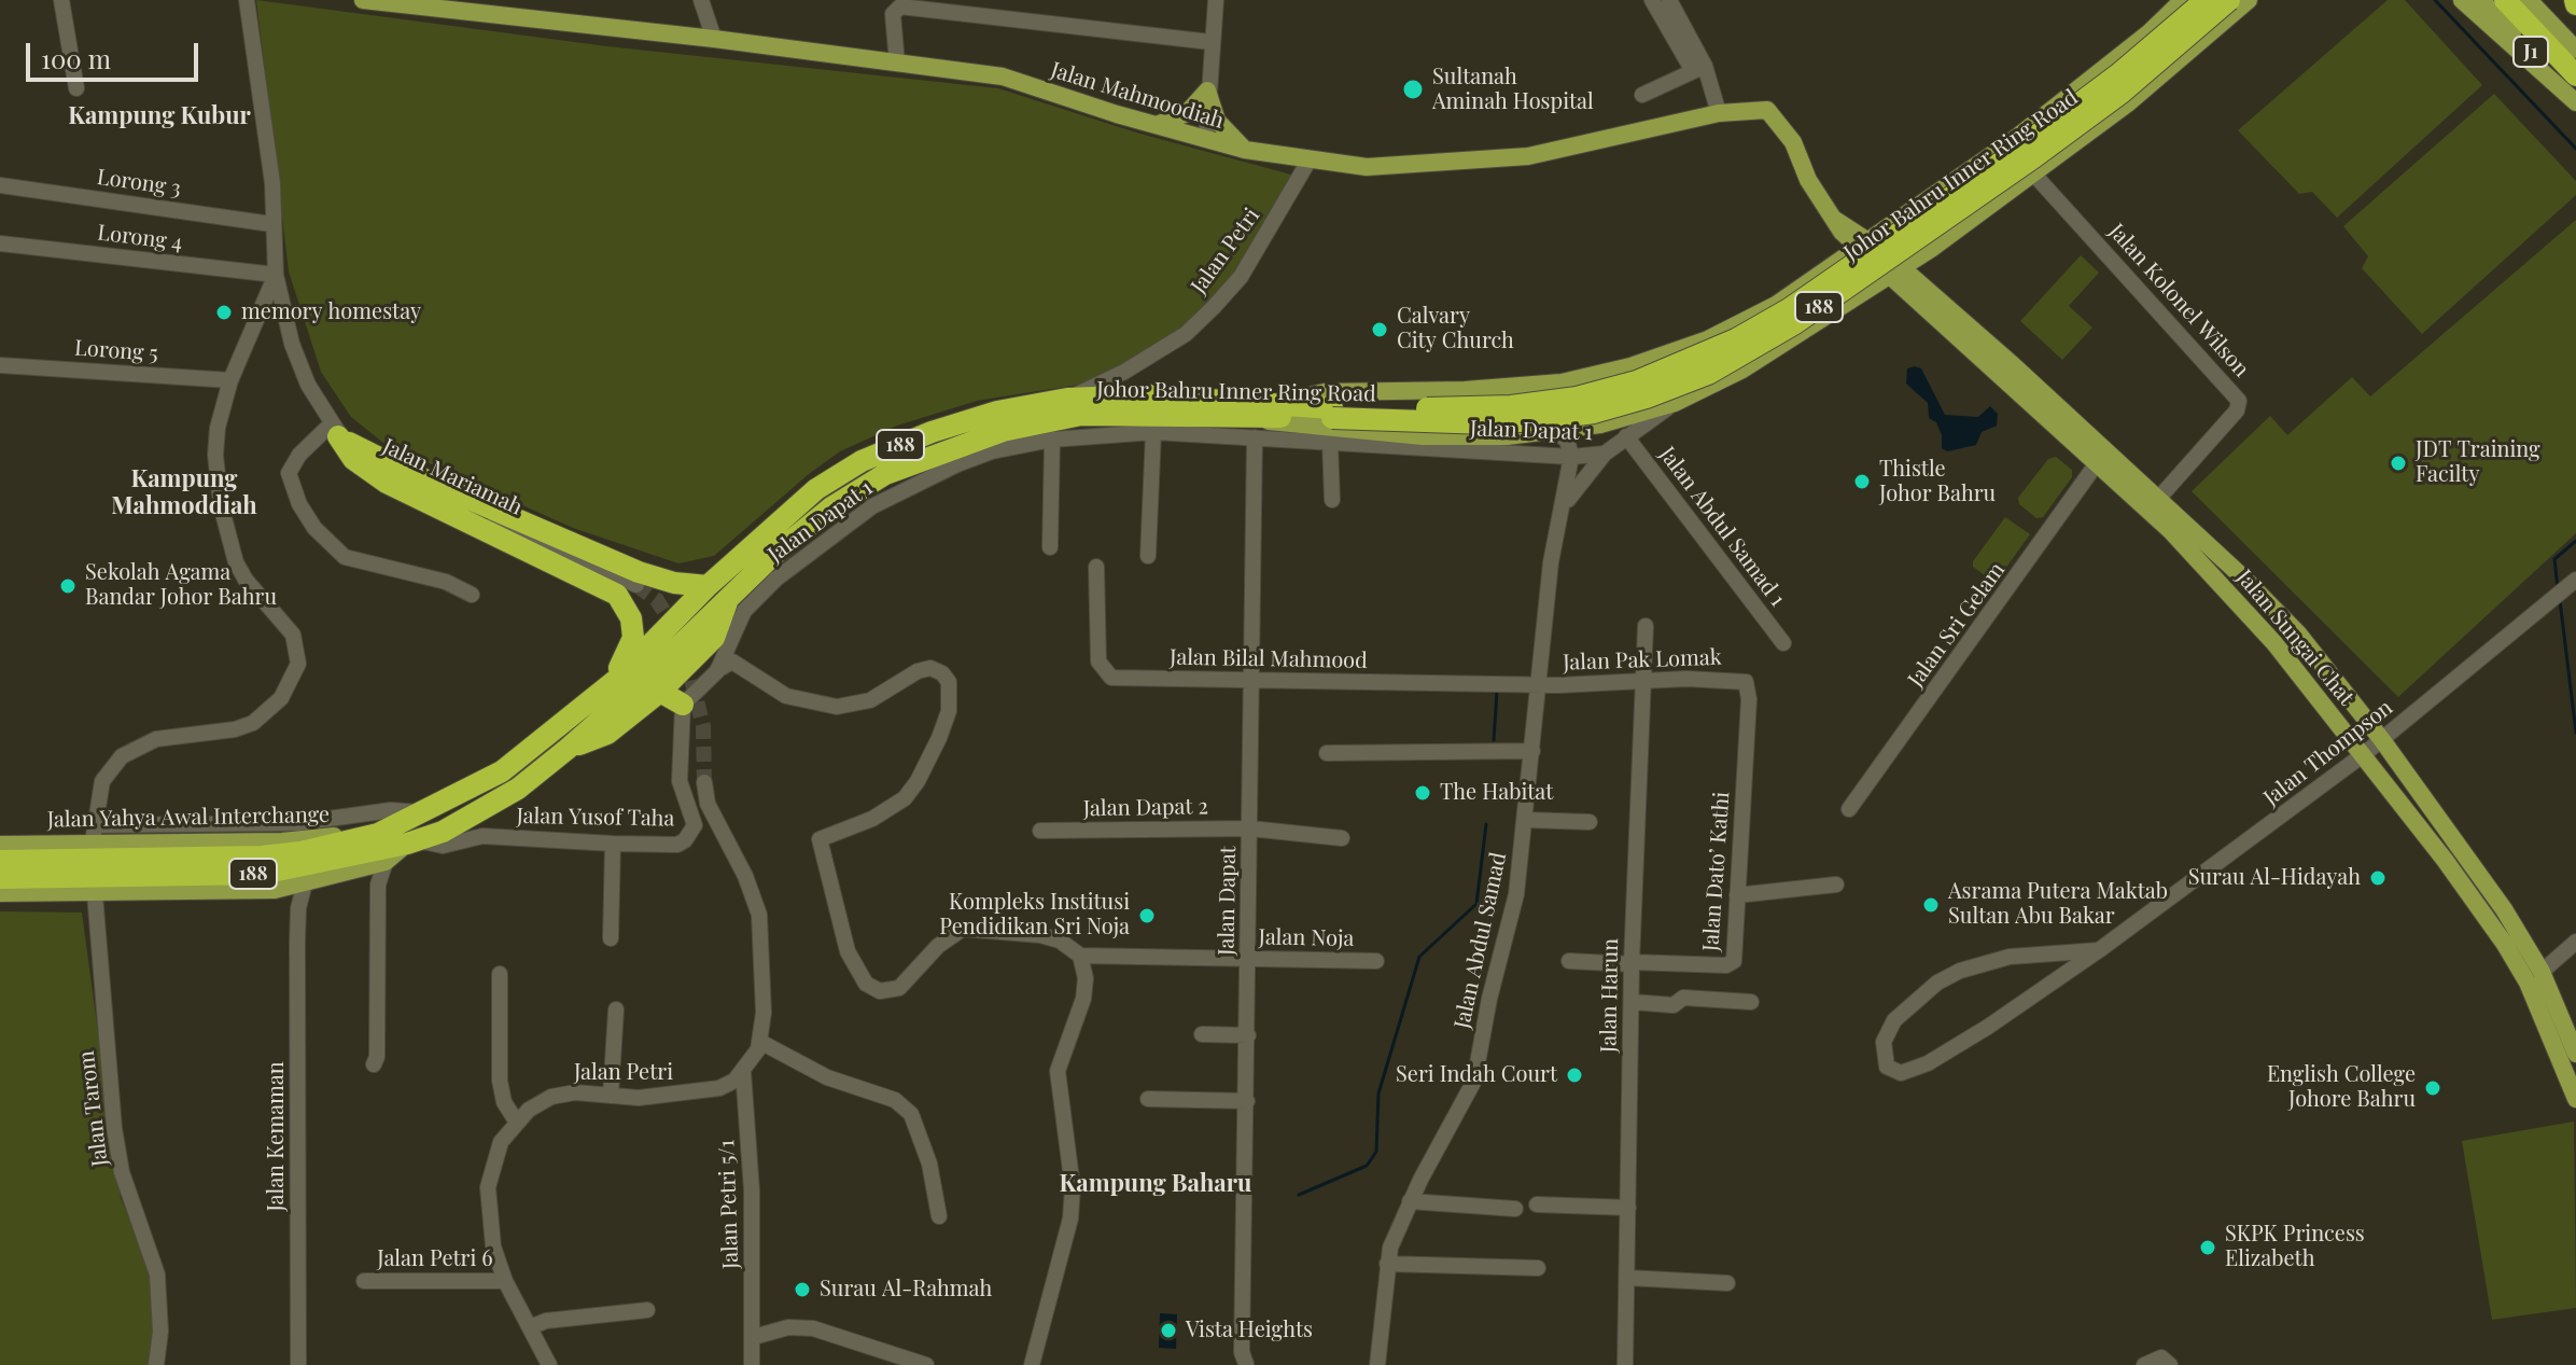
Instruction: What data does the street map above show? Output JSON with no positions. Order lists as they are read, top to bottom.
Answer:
{
  "streets": {
    "highway": ["Johor Bahru Inner Ring Road", "188"],
    "main road": [
      "J1",
      "Jalan Mahmoodiah",
      "Jalan Sungai Chat",
      "Jalan Yahya Awal Interchange"
    ],
    "street": [
      "Lorong 3",
      "Lorong 4",
      "Jalan Petri",
      "Jalan Kolonel Wilson",
      "Lorong 5",
      "Jalan Dapat 1",
      "Jalan Mariamah",
      "Jalan Abdul Samad 1",
      "Jalan Sri Gelam",
      "Jalan Bilal Mahmood",
      "Jalan Pak Lomak",
      "Jalan Thompson",
      "Jalan Dapat 2",
      "Jalan Yusof Taha",
      "Jalan Dato’ Kathi",
      "Jalan Dapat",
      "Jalan Noja",
      "Jalan Abdul Samad",
      "Jalan Harun",
      "Jalan Tarom",
      "Jalan Kemaman",
      "Jalan Petri 5/1",
      "Jalan Petri 6"
    ]
  },
  "crossings": [
    ["Jalan Mahmoodiah", "Jalan Petri"],
    ["Jalan Mahmoodiah", "Jalan Sungai Chat"],
    ["Johor Bahru Inner Ring Road", "Jalan Petri"],
    ["Johor Bahru Inner Ring Road", "Jalan Yahya Awal Interchange"],
    ["Johor Bahru Inner Ring Road", "Jalan Yusof Taha"],
    ["Johor Bahru Inner Ring Road", "Jalan Tarom"],
    ["Lorong 3", "Jalan Mariamah"],
    ["Lorong 4", "Jalan Mariamah"],
    ["Lorong 4", "Jalan Tarom"],
    ["Jalan Petri", "Jalan Petri 5/1"],
    ["Jalan Petri", "Jalan Petri 6"],
    ["Jalan Kolonel Wilson", "Jalan Sungai Chat"],
    ["Lorong 5", "Jalan Tarom"],
    ["Jalan Dapat 1", "Jalan Yusof Taha"],
    ["Jalan Dapat 1", "Jalan Dapat"],
    ["Jalan Dapat 1", "Jalan Abdul Samad"],
    ["Jalan Mariamah", "Jalan Tarom"],
    ["Jalan Abdul Samad 1", "Jalan Abdul Samad"],
    ["Jalan Sri Gelam", "Jalan Sungai Chat"],
    ["Jalan Sungai Chat", "Jalan Thompson"],
    ["Jalan Bilal Mahmood", "Jalan Pak Lomak"],
    ["Jalan Bilal Mahmood", "Jalan Dapat"],
    ["Jalan Bilal Mahmood", "Jalan Abdul Samad"],
    ["Jalan Pak Lomak", "Jalan Dato’ Kathi"],
    ["Jalan Pak Lomak", "Jalan Abdul Samad"],
    ["Jalan Pak Lomak", "Jalan Harun"],
    ["Jalan Dapat 2", "Jalan Dapat"],
    ["Jalan Yahya Awal Interchange", "Jalan Yusof Taha"],
    ["Jalan Yahya Awal Interchange", "Jalan Tarom"],
    ["Jalan Yahya Awal Interchange", "Jalan Kemaman"],
    ["Jalan Dato’ Kathi", "Jalan Harun"],
    ["Jalan Dapat", "Jalan Noja"]
  ],
  "districts": ["Kampung Kubur", "Kampung Mahmoddiah", "Kampung Baharu"],
  "places": [
    "Sultanah Aminah Hospital",
    "memory homestay",
    "Calvary City Church",
    "JDT Training Facilty",
    "Thistle Johor Bahru",
    "Sekolah Agama Bandar Johor Bahru",
    "The Habitat",
    "Surau Al-Hidayah",
    "Asrama Putera Maktab Sultan Abu Bakar",
    "Kompleks Institusi Pendidikan Sri Noja",
    "Seri Indah Court",
    "English College Johore Bahru",
    "SKPK Princess Elizabeth",
    "Surau Al-Rahmah",
    "Vista Heights"
  ],
  "scale_bar": "100 m"
}
